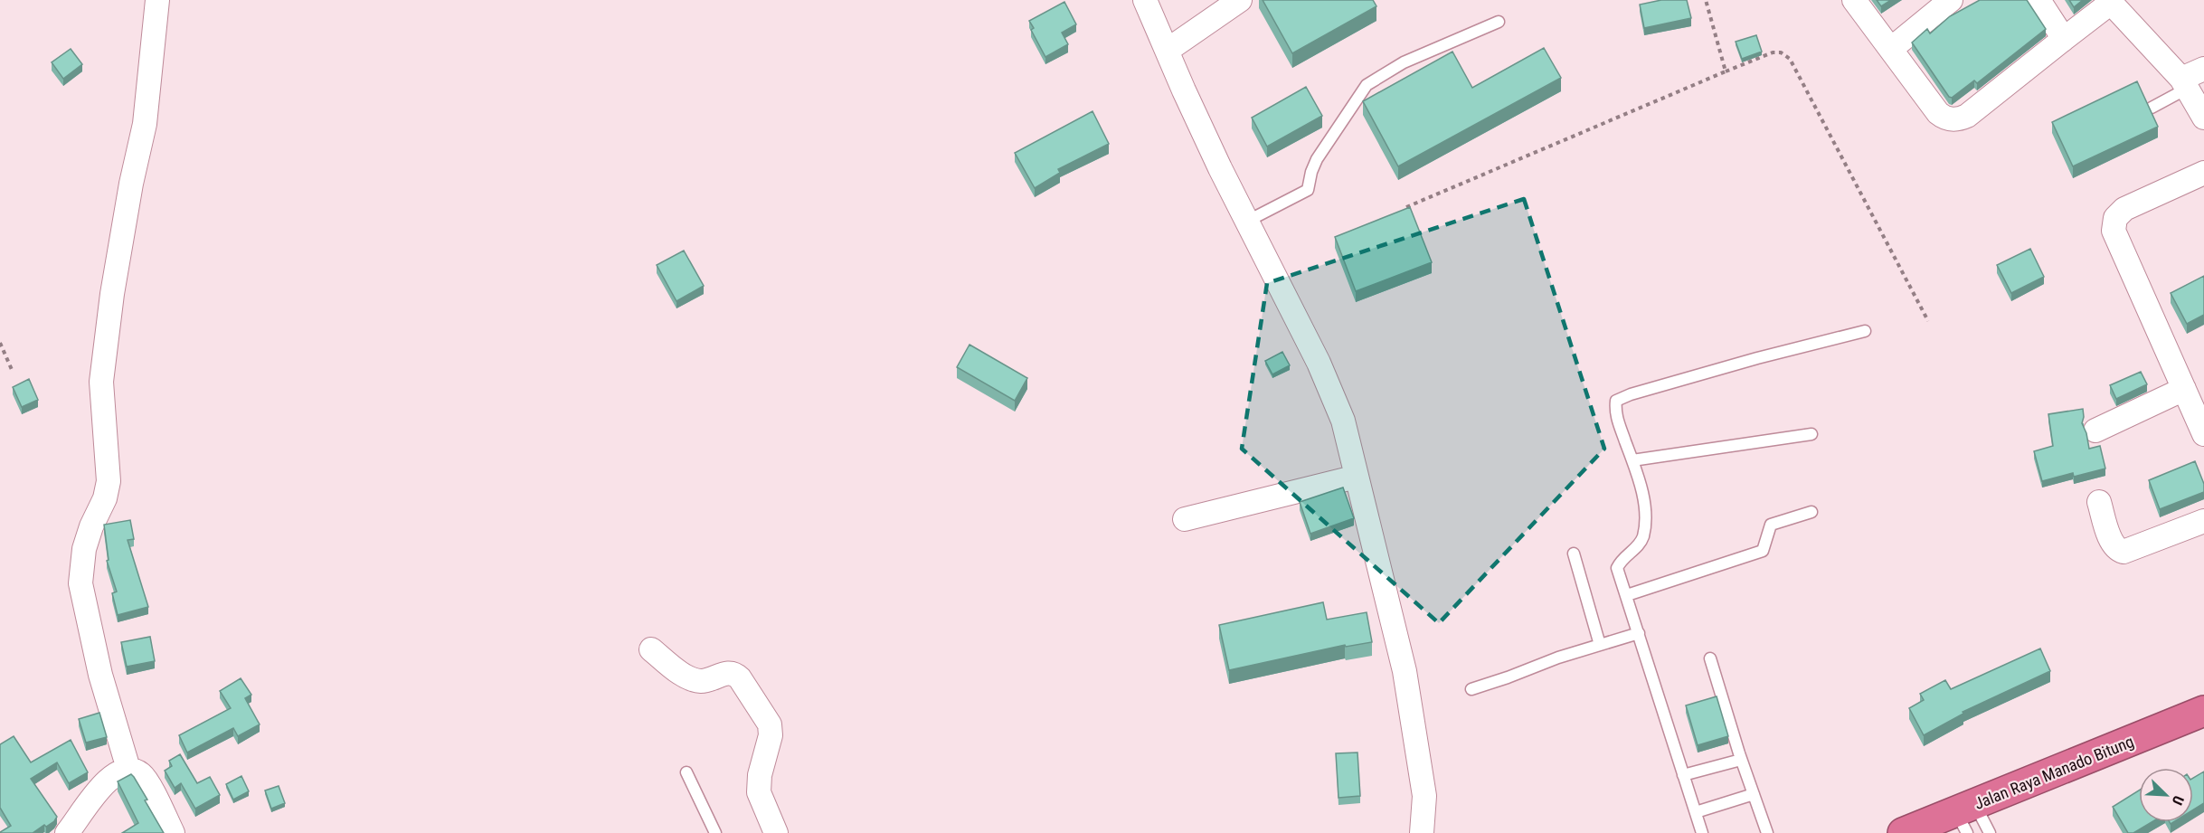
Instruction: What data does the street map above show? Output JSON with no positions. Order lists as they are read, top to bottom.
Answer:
{
  "streets": {
    "highway": ["Jalan Raya Manado Bitung"]
  },
  "north": "bottom right"
}
